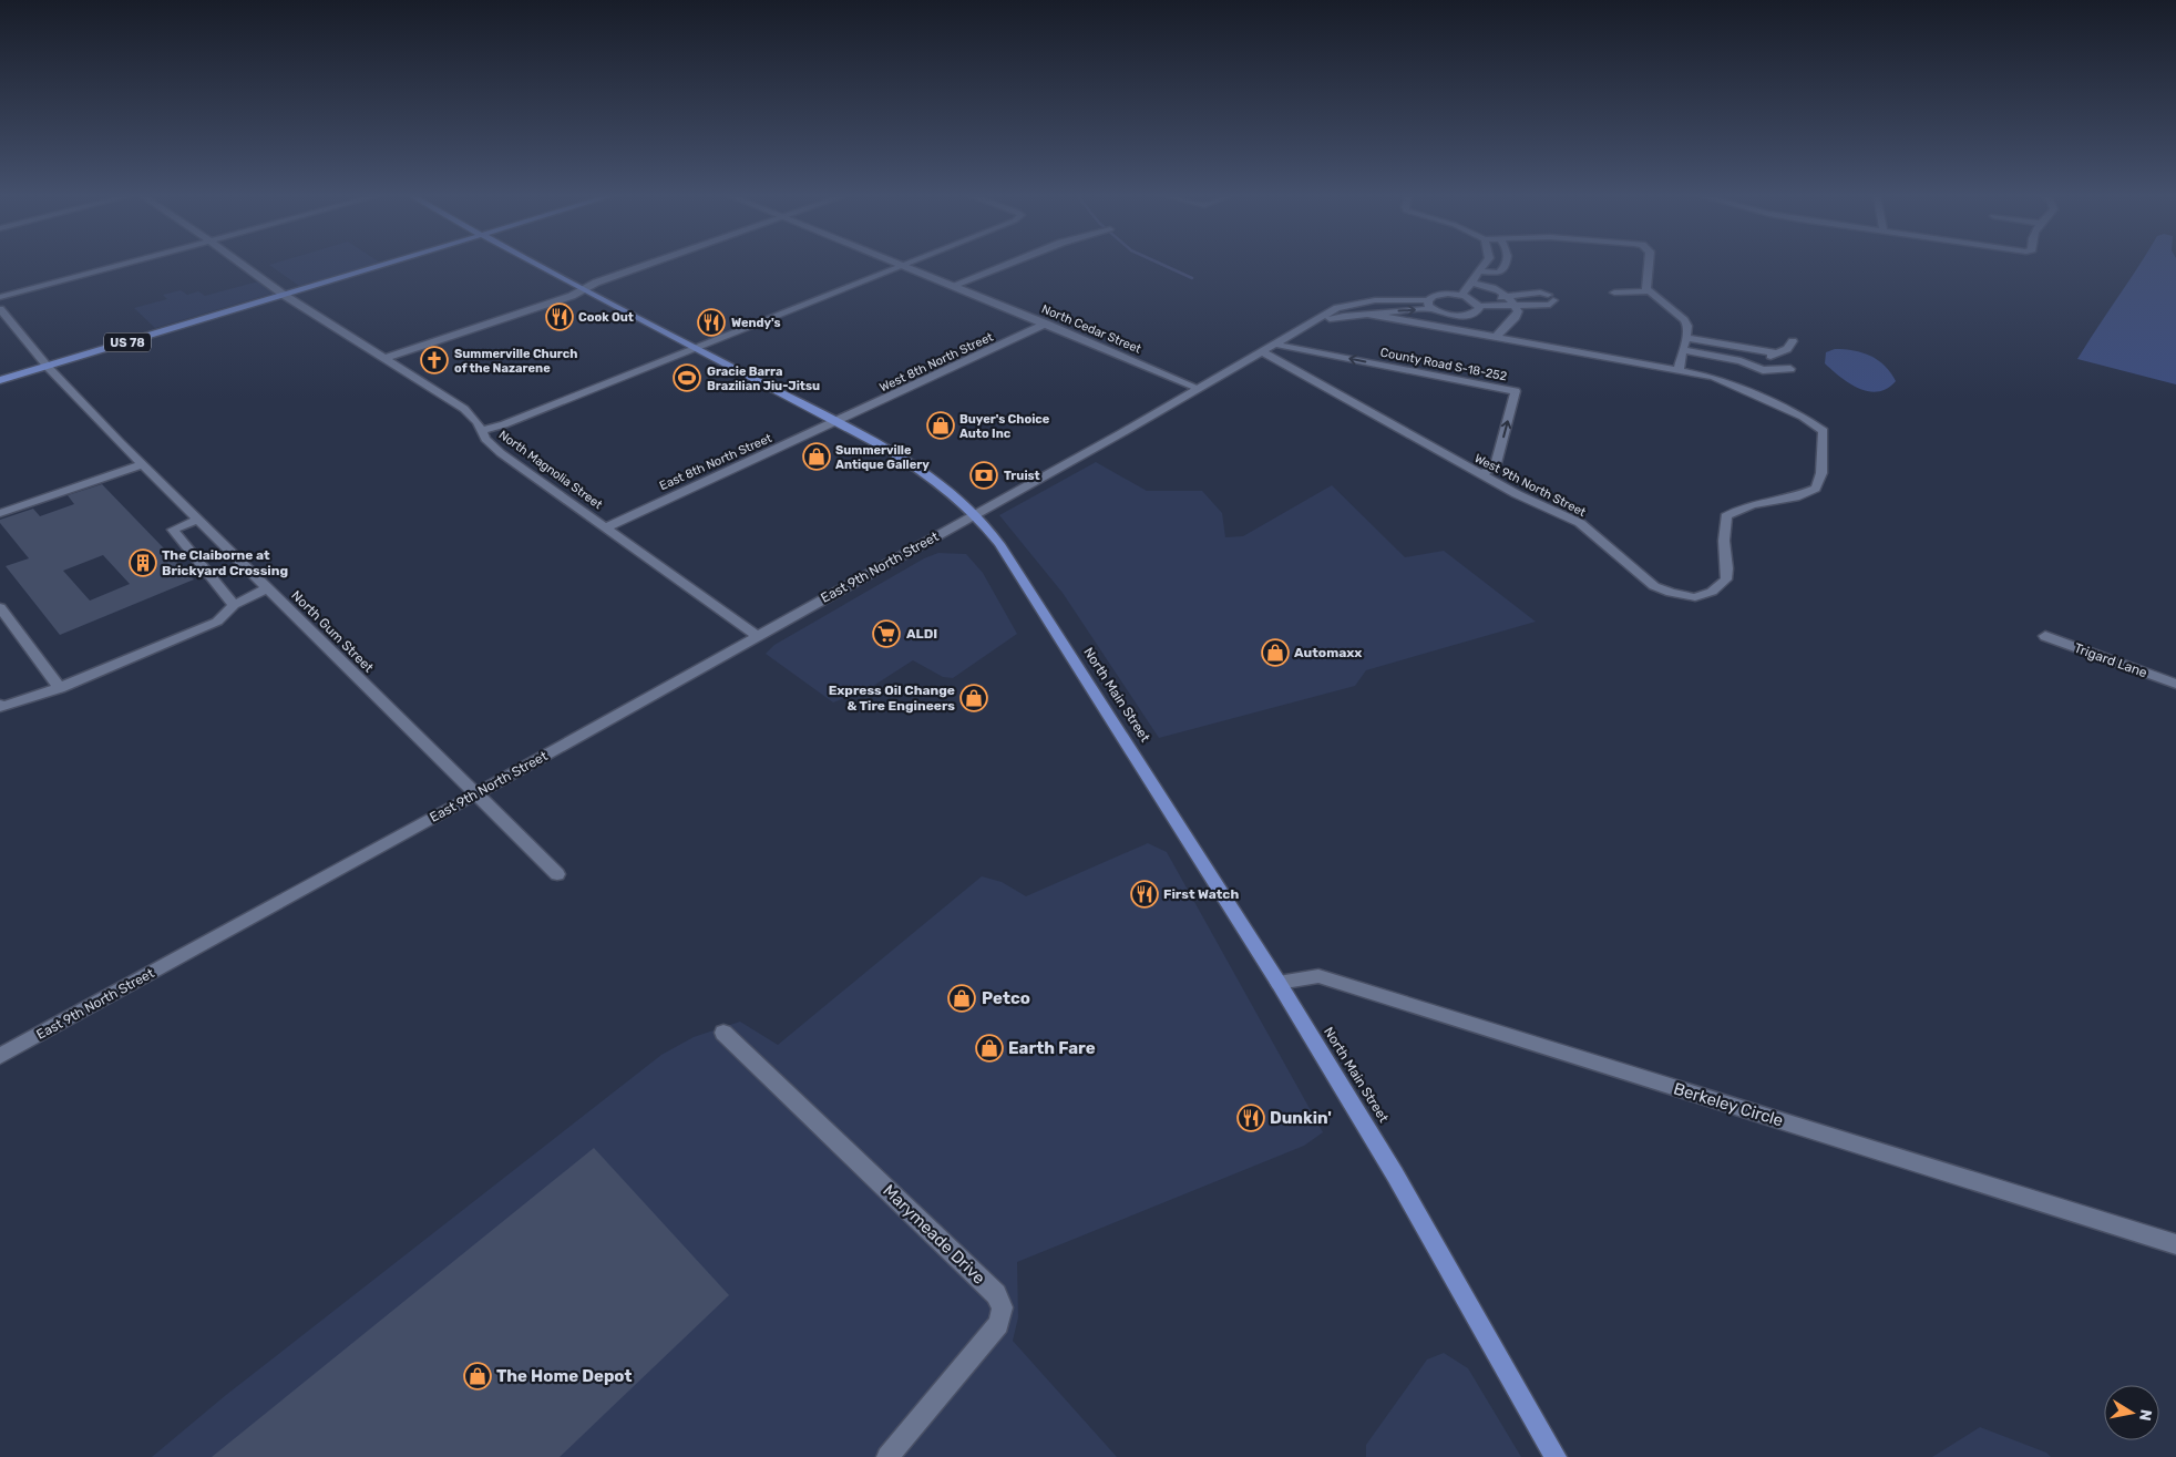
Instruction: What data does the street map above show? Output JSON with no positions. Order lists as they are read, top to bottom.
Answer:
{
  "streets": {
    "main road": ["US 78", "North Main Street"],
    "street": [
      "North Cedar Street",
      "West 8th North Street",
      "County Road S-18-252",
      "East 8th North Street",
      "North Magnolia Street",
      "West 9th North Street",
      "East 9th North Street",
      "North Gum Street",
      "Trigard Lane",
      "Berkeley Circle",
      "Marymeade Drive"
    ]
  },
  "crossings": [
    ["North Cedar Street", "West 8th North Street"],
    ["US 78", "North Magnolia Street"],
    ["US 78", "North Gum Street"],
    ["West 8th North Street", "East 8th North Street"],
    ["West 8th North Street", "North Main Street"],
    ["County Road S-18-252", "West 9th North Street"],
    ["East 8th North Street", "North Magnolia Street"],
    ["East 8th North Street", "North Main Street"],
    ["North Magnolia Street", "East 9th North Street"],
    ["East 9th North Street", "North Gum Street"],
    ["East 9th North Street", "North Main Street"],
    ["North Main Street", "Berkeley Circle"]
  ],
  "places": {
    "restaurant": [
      "Cook Out",
      "Wendy's",
      "First Watch",
      "Dunkin'"
    ],
    "church": ["Summerville Church of the Nazarene"],
    "sports": ["Gracie Barra Brazilian Jiu-Jitsu"],
    "shop": [
      "Buyer's Choice Auto Inc",
      "Summerville Antique Gallery",
      "Automaxx",
      "Express Oil Change & Tire Engineers",
      "Petco",
      "Earth Fare",
      "The Home Depot"
    ],
    "bank": ["Truist"],
    "building": ["The Claiborne at Brickyard Crossing"],
    "supermarket": ["ALDI"]
  },
  "north": "right"
}
